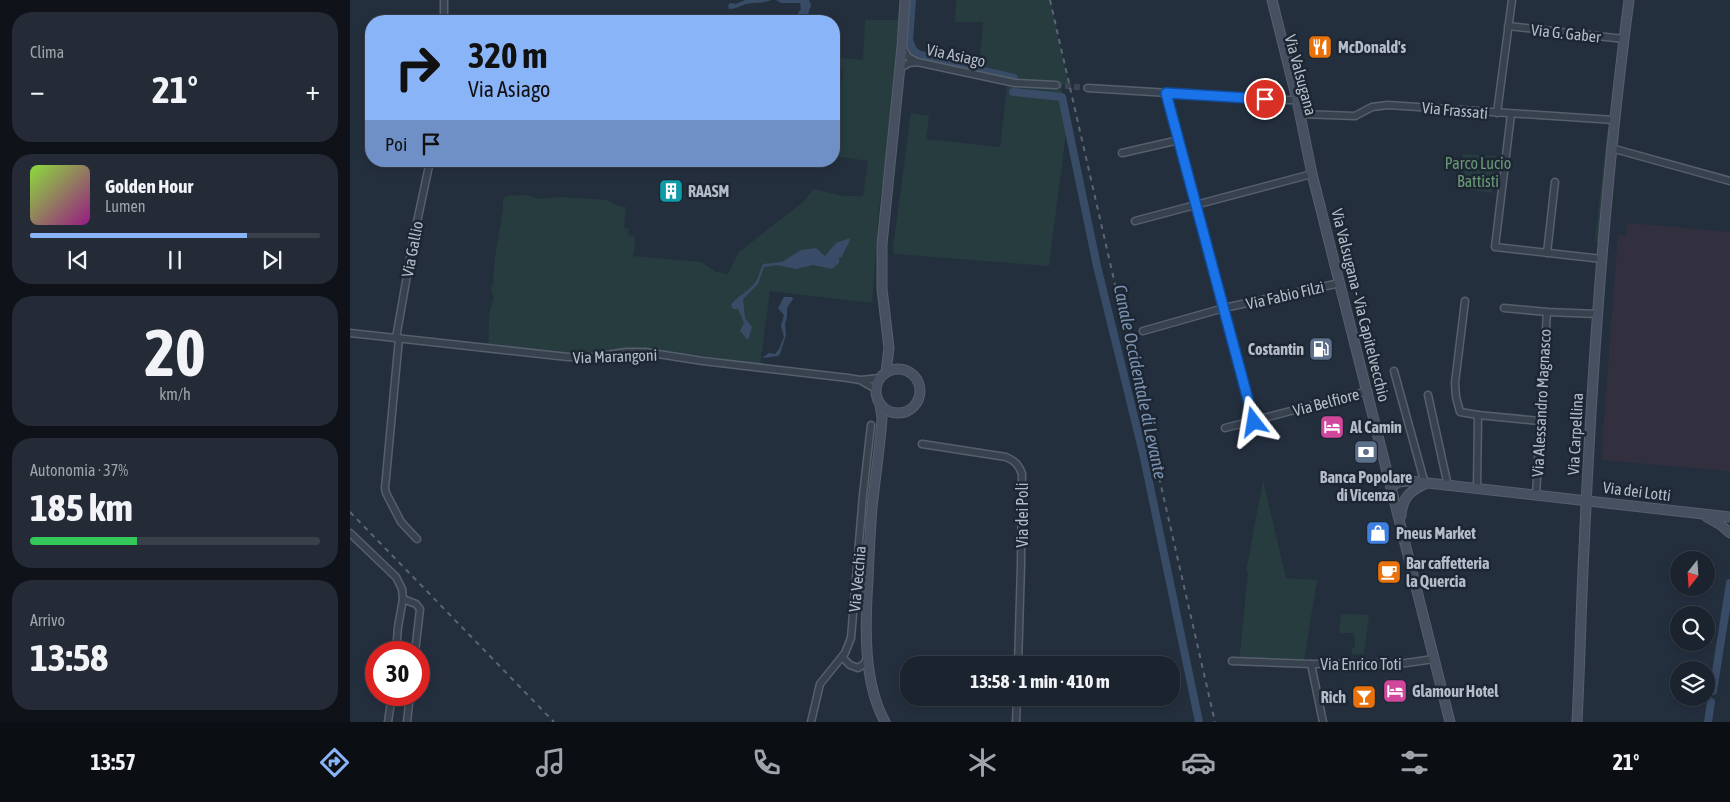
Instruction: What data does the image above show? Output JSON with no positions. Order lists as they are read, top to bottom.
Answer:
{
  "streets": {
    "main road": [
      "Via Asiago",
      "Via Valsugana",
      "Via Valsugana - Via Capitelvecchio",
      "Via Carpellina",
      "Via dei Lotti"
    ],
    "street": [
      "Via G. Gaber",
      "Via Frassati",
      "Via Gallio",
      "Via Fabio Filzi",
      "Via Marangoni",
      "Via Belfiore",
      "Via Alessandro Magnasco",
      "Via dei Poli",
      "Via Vecchia",
      "Via Enrico Toti"
    ]
  },
  "crossings": [
    ["Via G. Gaber", "Via Carpellina"],
    ["Via Valsugana", "Via Valsugana - Via Capitelvecchio"],
    ["Via Frassati", "Via Carpellina"],
    ["Via Gallio", "Via Marangoni"],
    ["Via Fabio Filzi", "Via Valsugana - Via Capitelvecchio"],
    ["Via Valsugana - Via Capitelvecchio", "Via Belfiore"],
    ["Via Valsugana - Via Capitelvecchio", "Via dei Lotti"],
    ["Via Valsugana - Via Capitelvecchio", "Via Enrico Toti"],
    ["Via Alessandro Magnasco", "Via Carpellina"],
    ["Via Alessandro Magnasco", "Via dei Lotti"],
    ["Via Carpellina", "Via dei Lotti"]
  ],
  "water": ["Canale Occidentale di Levante"],
  "parks": ["Parco Lucio Battisti"],
  "places": {
    "restaurant": ["McDonald's"],
    "building": ["RAASM"],
    "fuel station": ["Costantin"],
    "hotel": ["Al Camin", "Glamour Hotel"],
    "bank": ["Banca Popolare di Vicenza"],
    "shop": ["Pneus Market"],
    "cafe": ["Bar caffetteria la Quercia"],
    "bar": ["Rich"]
  },
  "north": "bottom",
  "page": {
    "tile": [
      "Clima",
      ["20", "km/h"],
      ["Autonomia · 37%", "185 km"],
      ["Arrivo", "13:58"]
    ],
    "turn": ["320 m", "Via Asiago"],
    "heat": ["−", "21°", "+"],
    "then": "Poi",
    "song": ["Golden Hour", "Lumen"],
    "limit": "30",
    "trip": "13:58 · 1 min · 410 m",
    "tabs": ["13:57", "21°"]
  }
}
